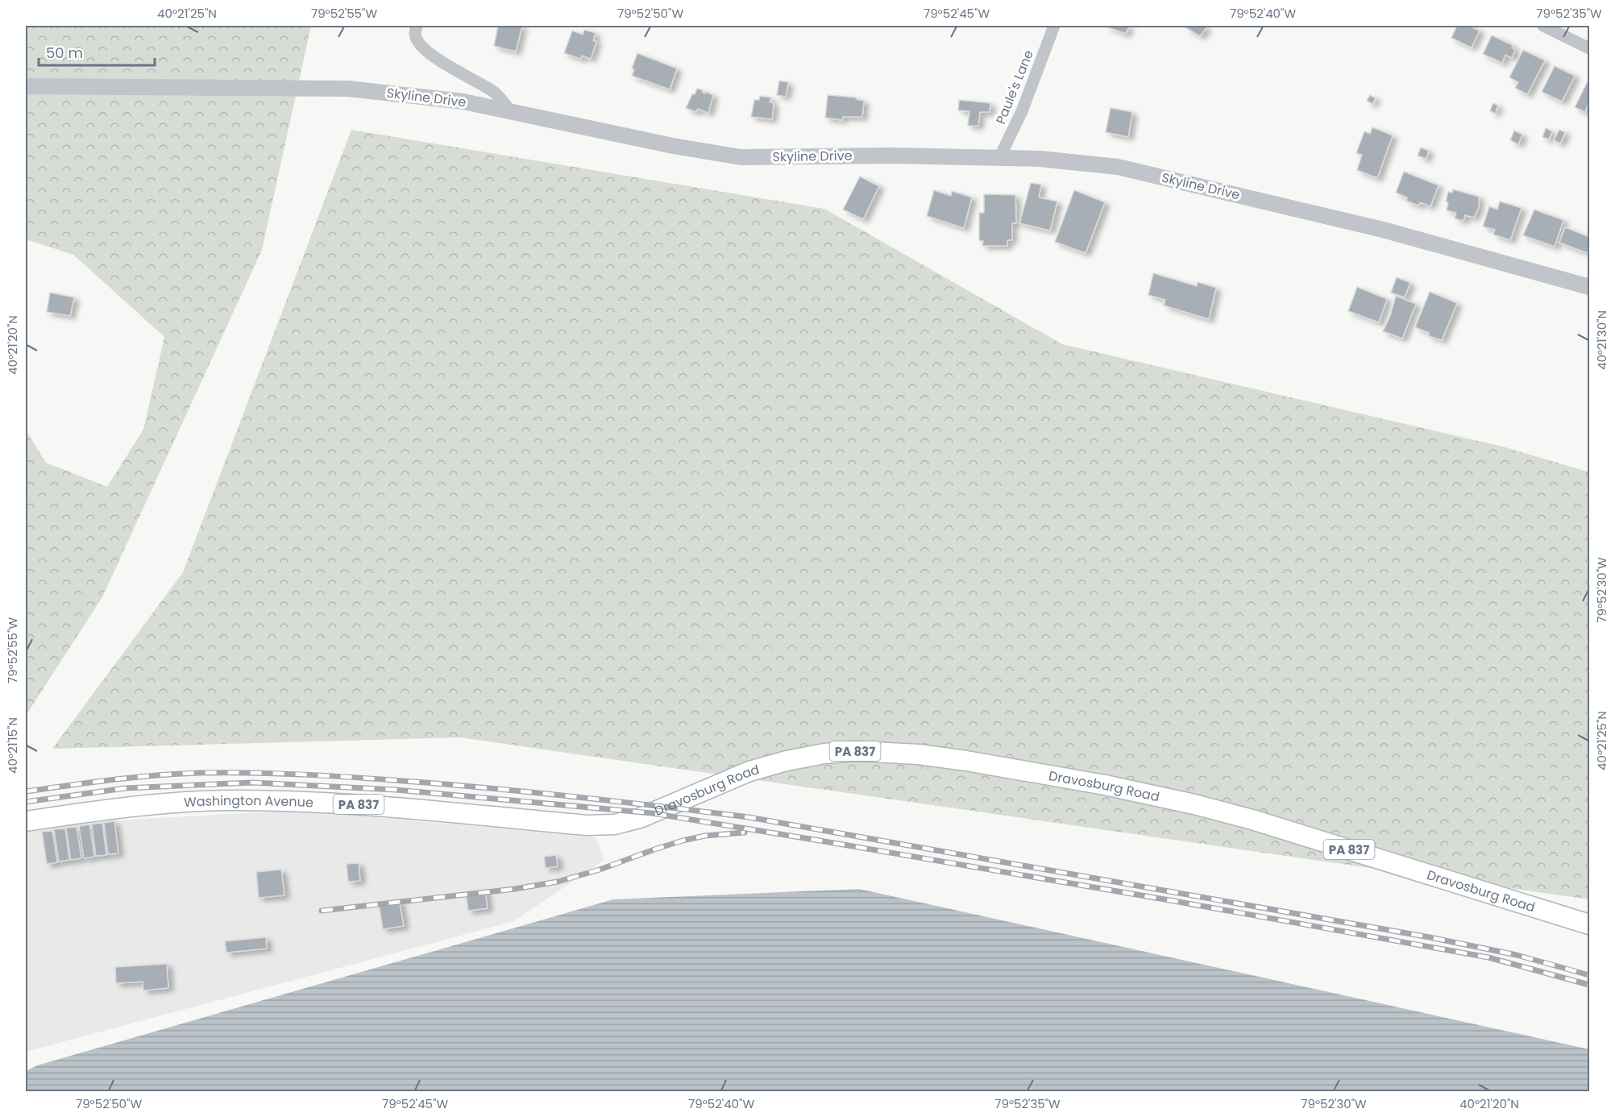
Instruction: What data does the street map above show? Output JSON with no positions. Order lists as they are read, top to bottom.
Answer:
{
  "streets": {
    "main road": ["PA 837", "Dravosburg Road", "Washington Avenue"],
    "street": ["Paule's Lane", "Skyline Drive"]
  },
  "crossings": [
    ["Paule's Lane", "Skyline Drive"],
    ["Dravosburg Road", "Washington Avenue"]
  ],
  "scale_bar": "50 m",
  "coordinates": [
    "40°21'25\"N",
    "79°52'55\"W",
    "79°52'50\"W",
    "79°52'45\"W",
    "79°52'40\"W",
    "79°52'35\"W",
    "40°21'30\"N",
    "40°21'20\"N",
    "79°52'30\"W",
    "40°21'15\"N"
  ]
}
